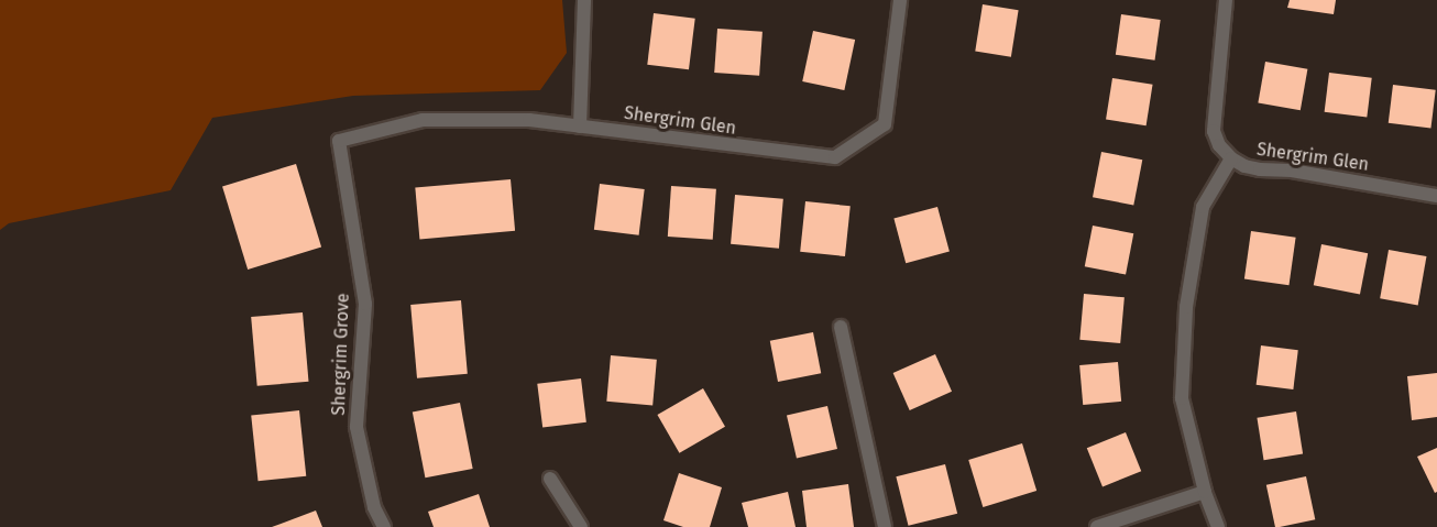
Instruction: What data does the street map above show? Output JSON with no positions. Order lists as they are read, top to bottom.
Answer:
{
  "streets": {
    "street": ["Shergrim Glen", "Shergrim Grove"]
  },
  "crossings": [
    ["Shergrim Glen", "Shergrim Grove"]
  ]
}
